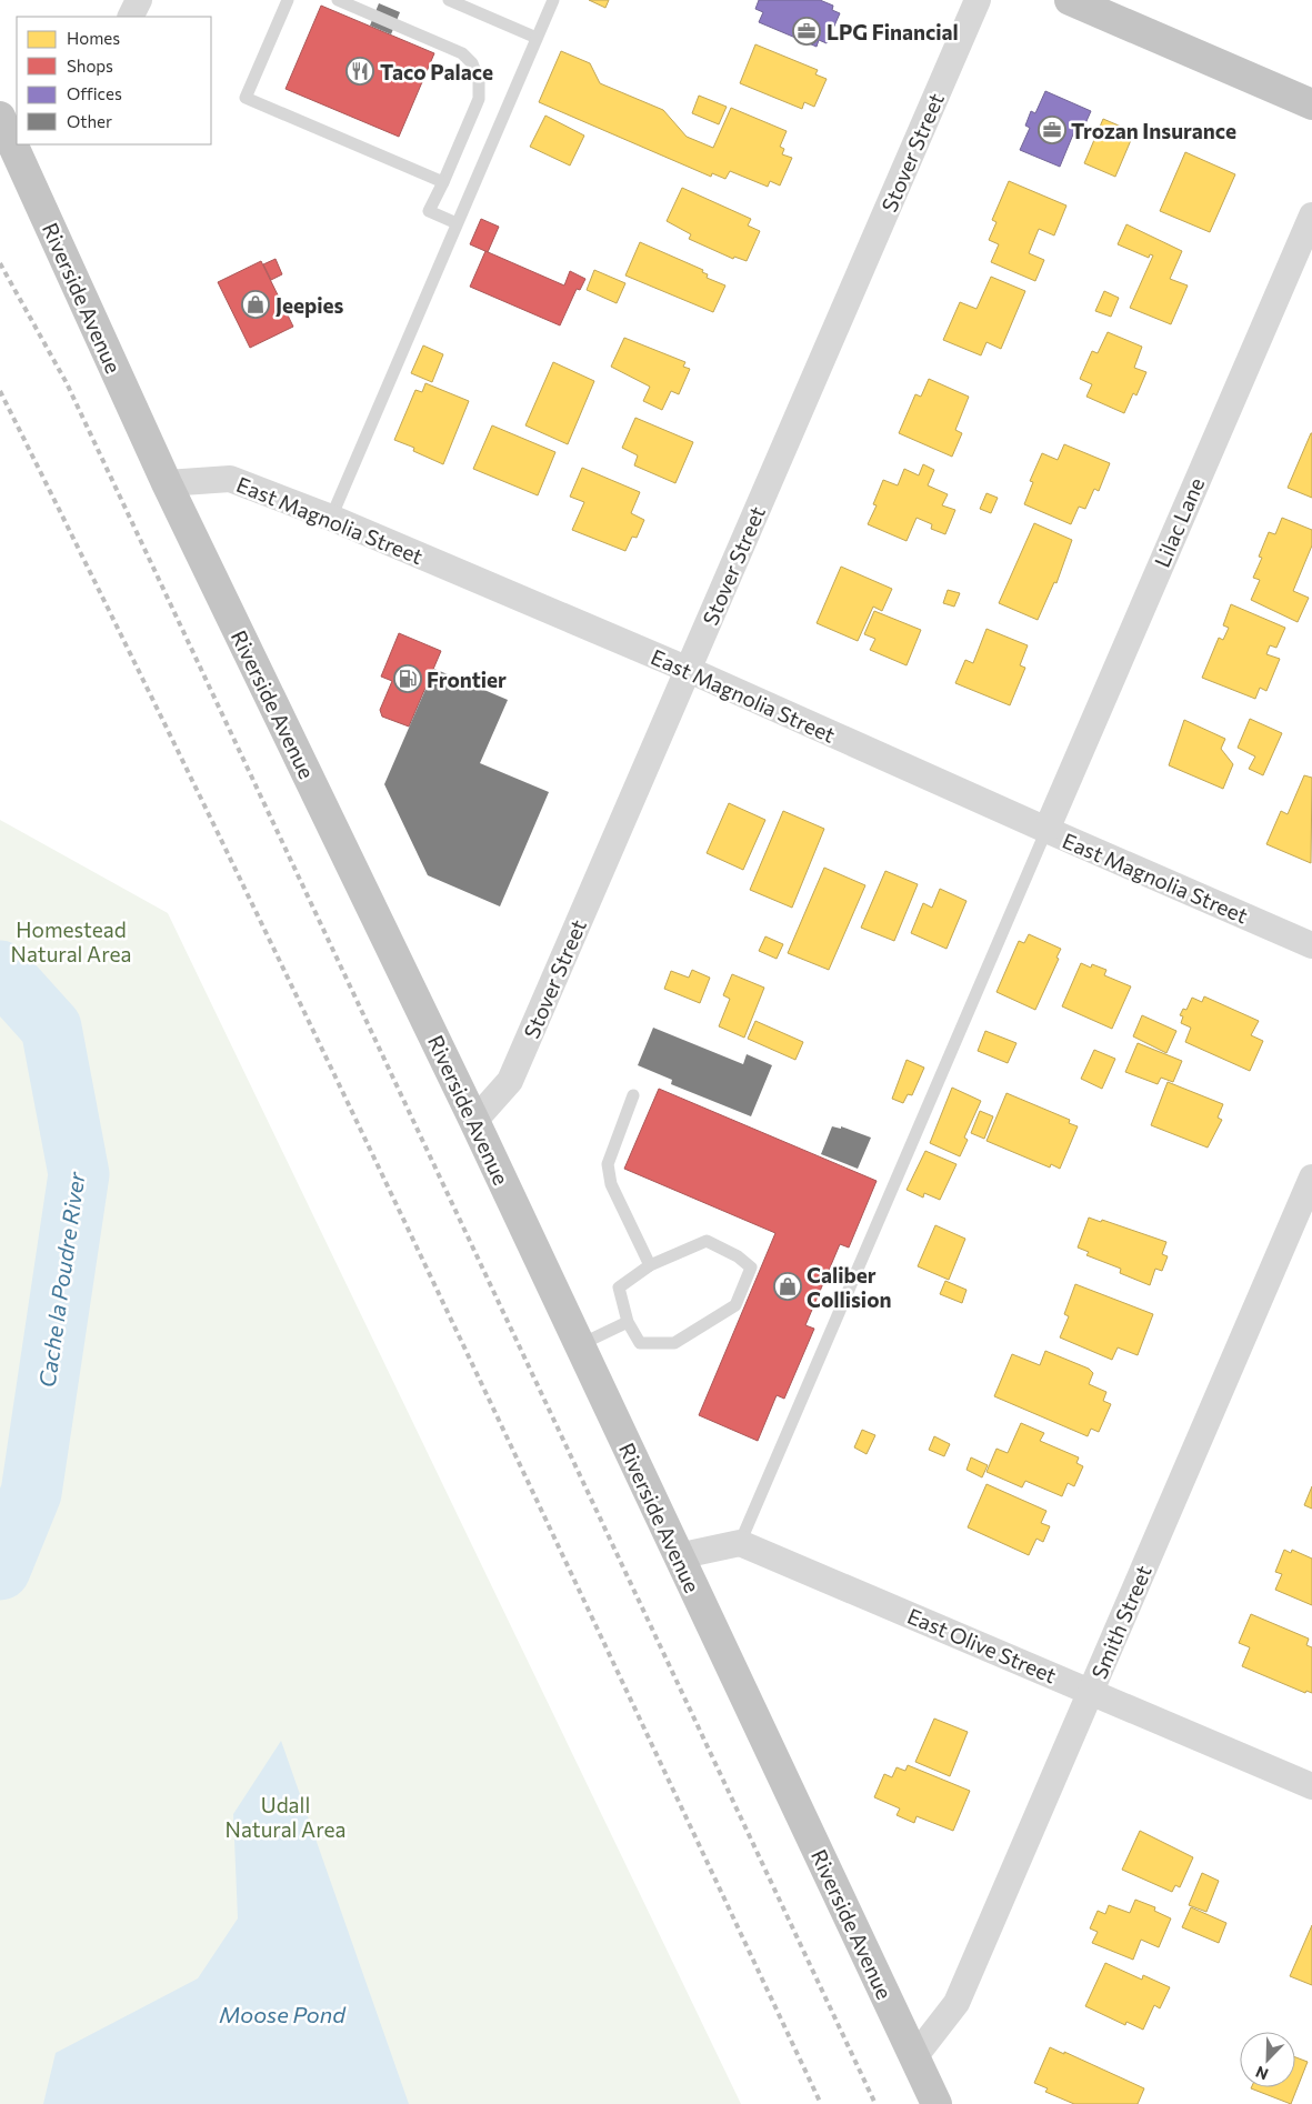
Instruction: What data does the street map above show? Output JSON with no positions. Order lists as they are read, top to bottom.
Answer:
{
  "streets": {
    "highway": ["Riverside Avenue"],
    "street": [
      "Stover Street",
      "East Magnolia Street",
      "Lilac Lane",
      "Smith Street",
      "East Olive Street"
    ]
  },
  "crossings": [
    ["Stover Street", "Riverside Avenue"],
    ["Stover Street", "East Magnolia Street"],
    ["Riverside Avenue", "East Magnolia Street"],
    ["Riverside Avenue", "Smith Street"],
    ["East Magnolia Street", "Lilac Lane"],
    ["Smith Street", "East Olive Street"]
  ],
  "water": ["Cache la Poudre River", "Moose Pond"],
  "parks": ["Homestead Natural Area", "Udall Natural Area"],
  "places": {
    "office": ["LPG Financial", "Trozan Insurance"],
    "restaurant": ["Taco Palace"],
    "shop": ["Jeepies", "Caliber Collision"],
    "fuel station": ["Frontier"]
  },
  "legend": [
    "Homes",
    "Shops",
    "Offices",
    "Other"
  ],
  "north": "bottom left"
}
